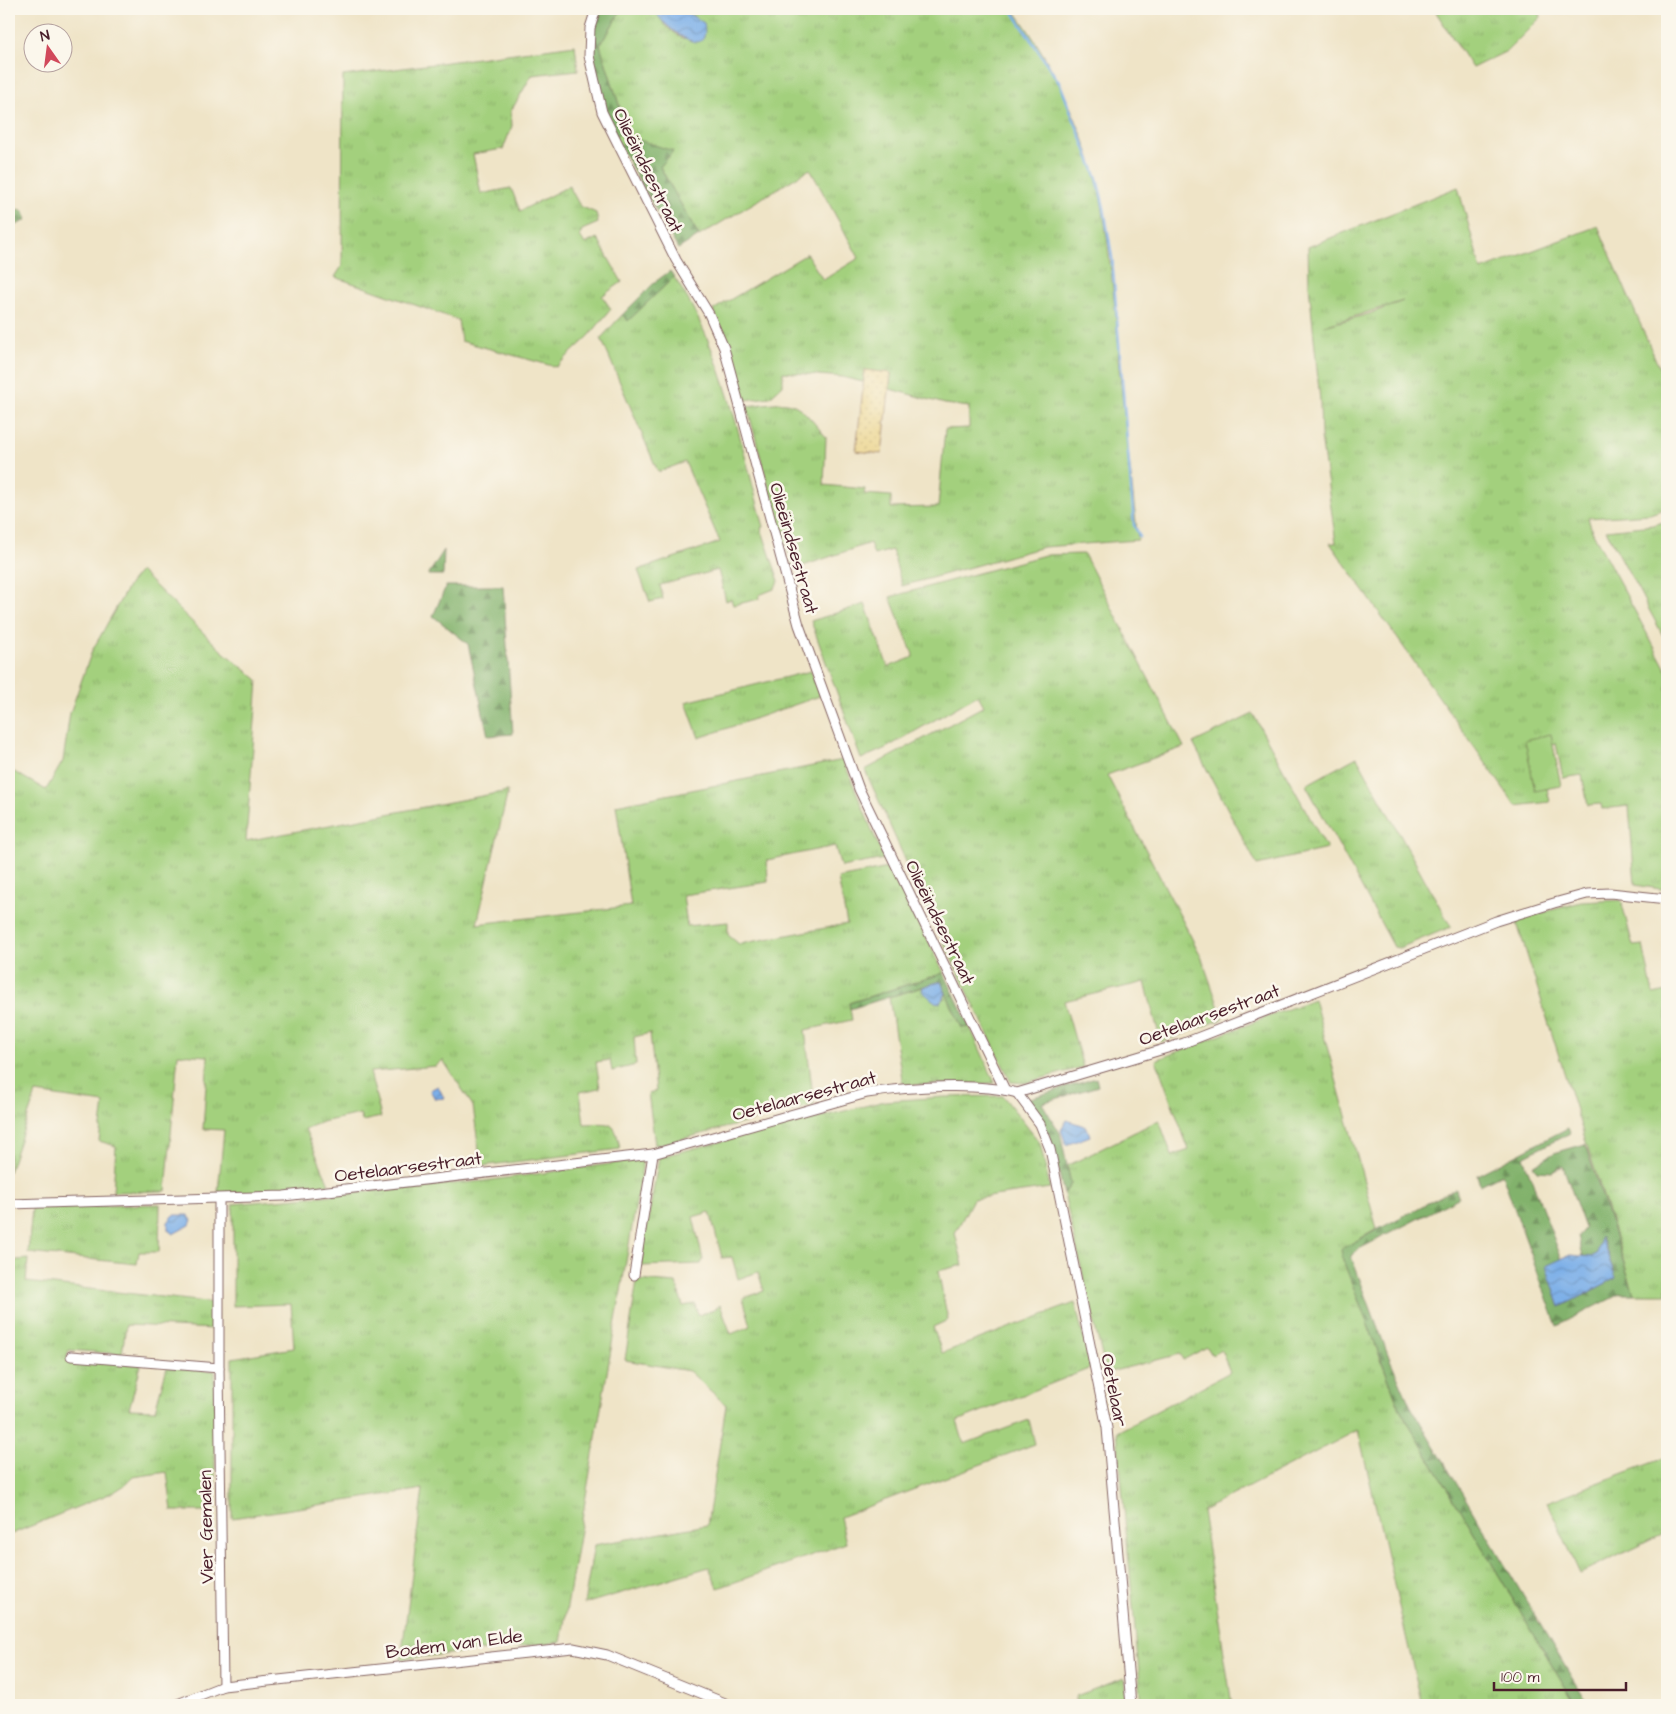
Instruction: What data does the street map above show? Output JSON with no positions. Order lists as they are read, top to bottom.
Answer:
{
  "streets": {
    "street": [
      "Olieëindsestraat",
      "Oetelaarsestraat",
      "Oetelaar",
      "Vier Gemalen",
      "Bodem van Elde"
    ]
  },
  "crossings": [
    ["Olieëindsestraat", "Oetelaarsestraat"],
    ["Oetelaarsestraat", "Oetelaar"],
    ["Oetelaarsestraat", "Vier Gemalen"],
    ["Vier Gemalen", "Bodem van Elde"]
  ],
  "scale_bar": "100 m",
  "north": "top"
}
